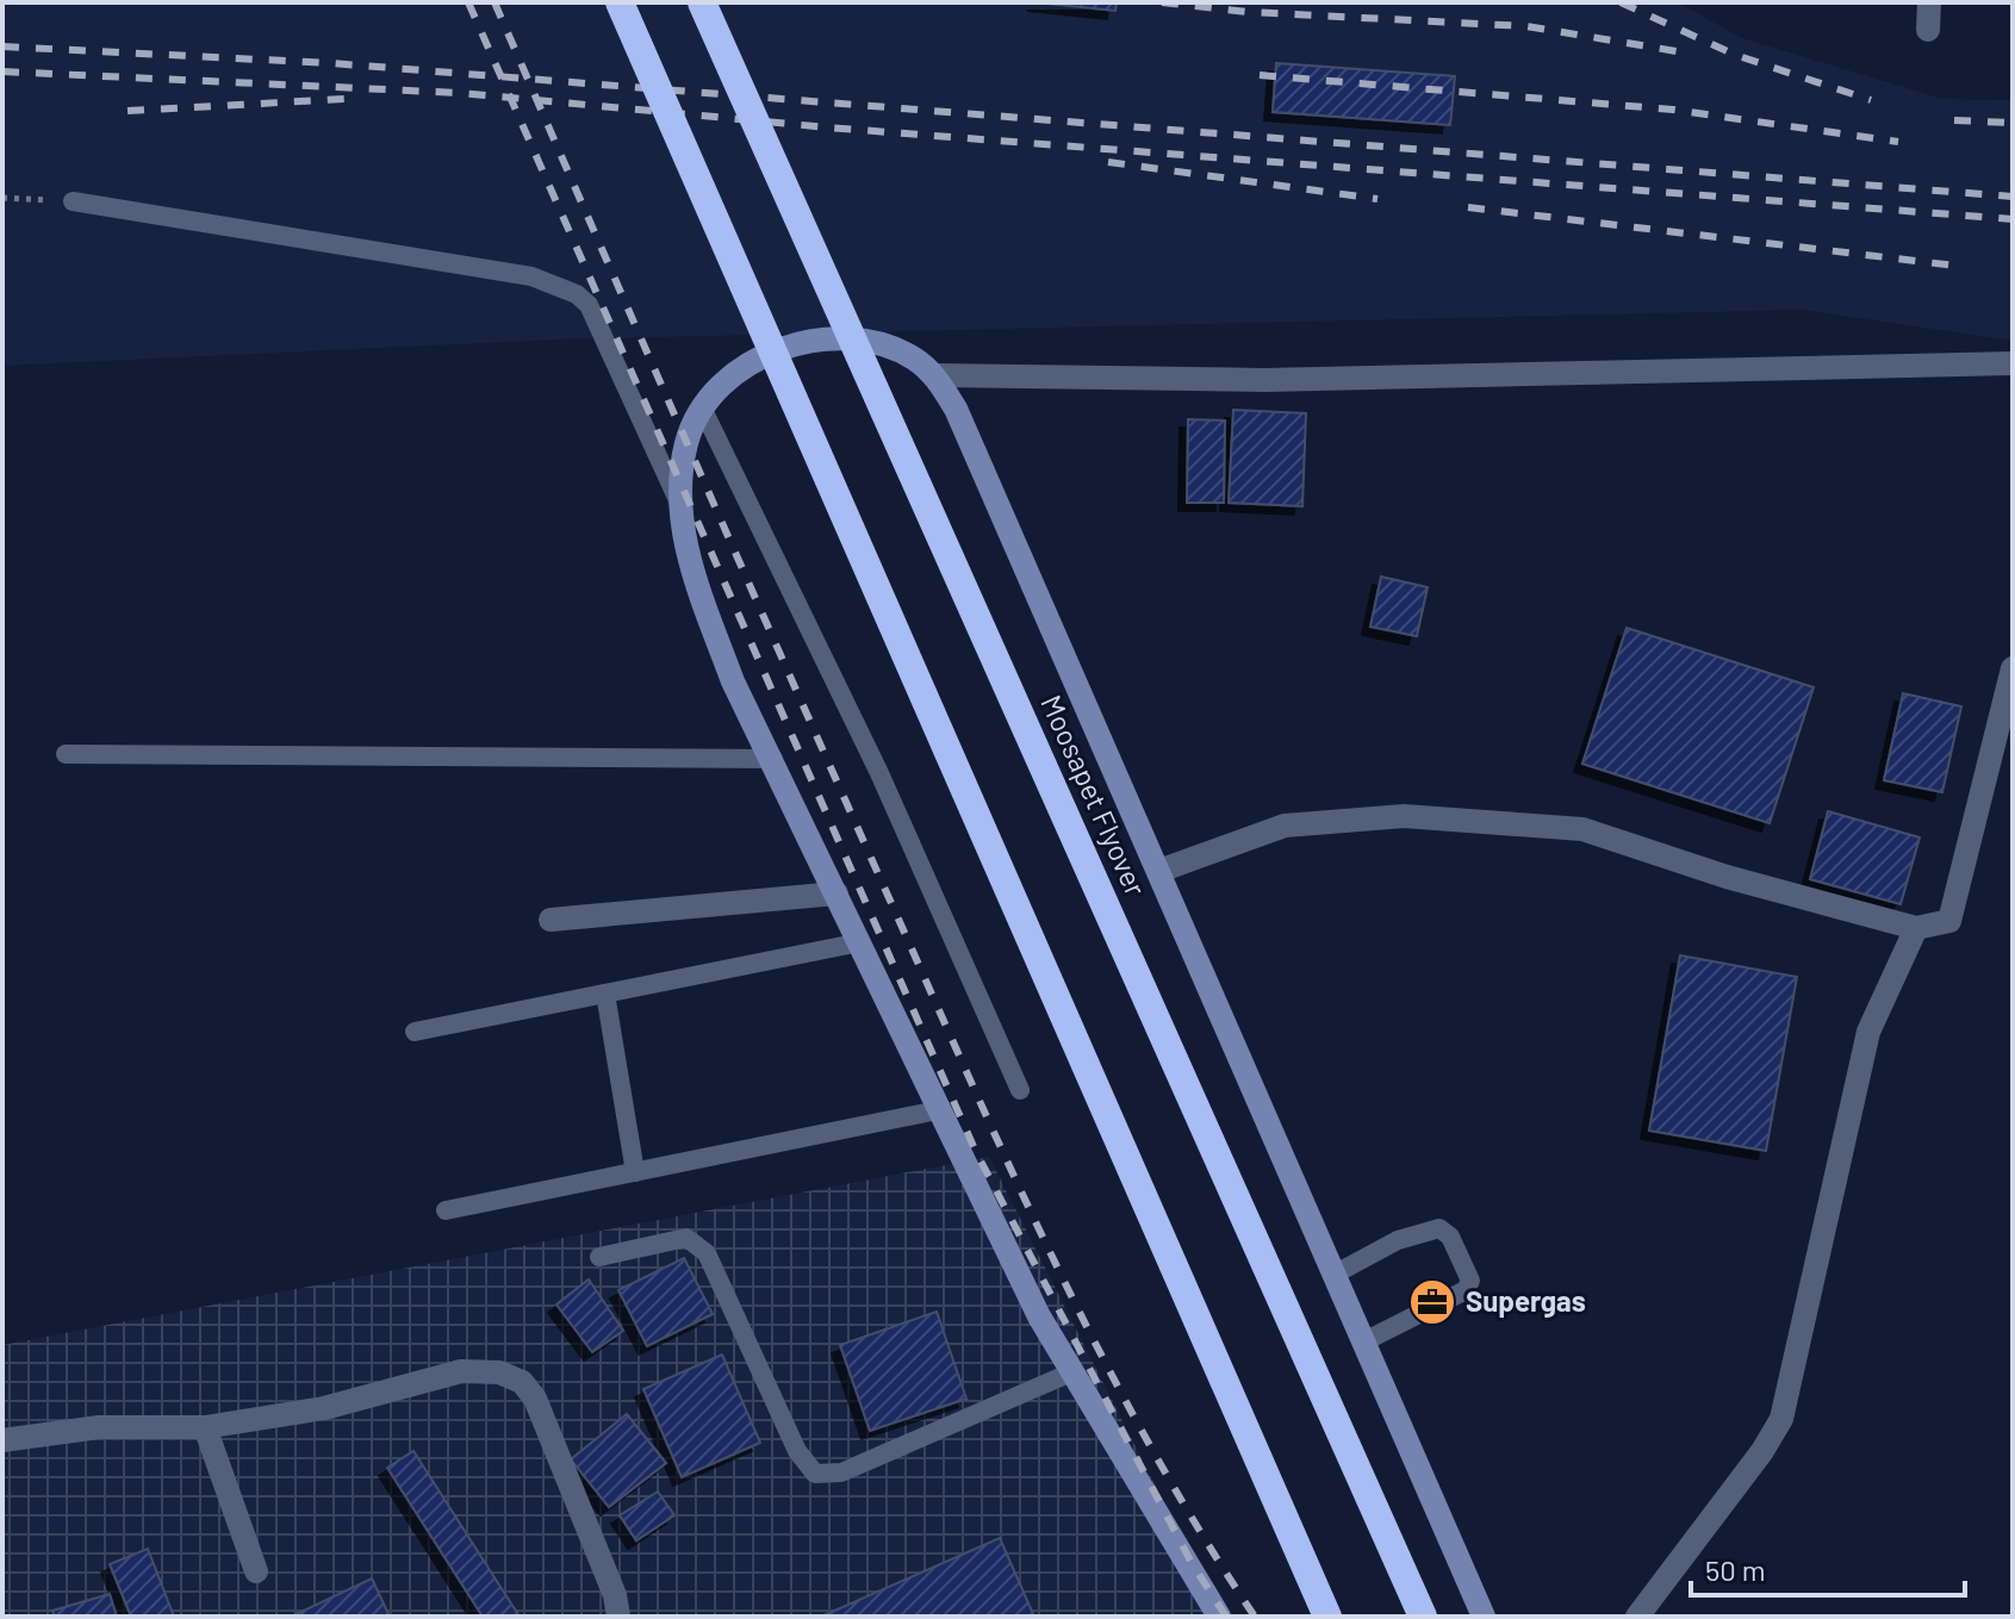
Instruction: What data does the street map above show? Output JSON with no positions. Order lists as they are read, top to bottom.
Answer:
{
  "streets": {
    "highway": ["Moosapet Flyover"]
  },
  "places": {
    "office": ["Supergas"]
  },
  "scale_bar": "50 m"
}
